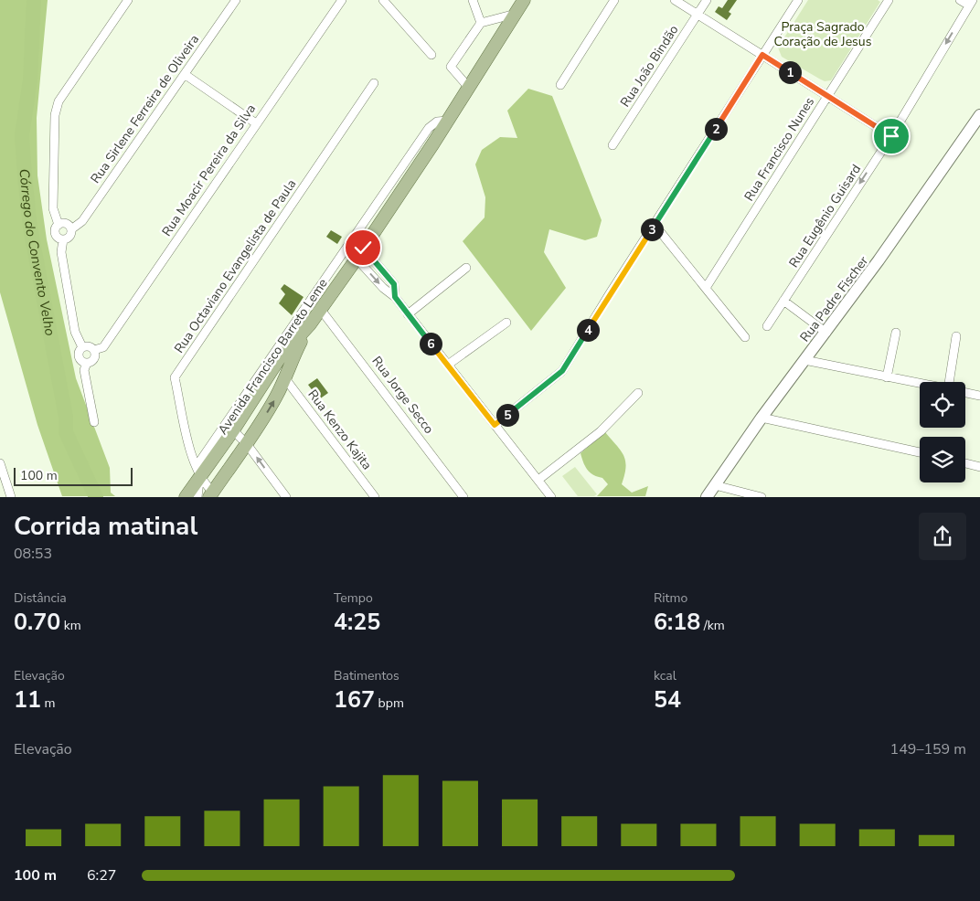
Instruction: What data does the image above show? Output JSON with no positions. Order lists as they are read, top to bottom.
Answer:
{
  "streets": {
    "main road": ["Rua Padre Fischer", "Avenida Francisco Barreto Leme"],
    "street": [
      "Rua João Bindão",
      "Rua Sirlene Ferreira de Oliveira",
      "Rua Francisco Nunes",
      "Rua Moacir Pereira da Silva",
      "Rua Eugênio Guisard",
      "Rua Octaviano Evangelista de Paula",
      "Rua Jorge Secco",
      "Rua Kenzo Kajita"
    ]
  },
  "crossings": [
    ["Rua Octaviano Evangelista de Paula", "Avenida Francisco Barreto Leme"],
    ["Avenida Francisco Barreto Leme", "Rua Jorge Secco"],
    ["Avenida Francisco Barreto Leme", "Rua Kenzo Kajita"]
  ],
  "one_way": ["Rua Eugênio Guisard"],
  "water": ["Córrego do Convento Velho"],
  "parks": ["Praça Sagrado Coração de Jesus"],
  "scale_bar": "100 m",
  "page": {
    "pins": [
      "1",
      "2",
      "3",
      "4",
      "6",
      "5"
    ],
    "scale": "100 m",
    "heading": ["Corrida matinal", "08:53"],
    "stats": [
      ["Distância", "0.70 km"],
      ["Tempo", "4:25"],
      ["Ritmo", "6:18 /km"],
      ["Elevação", "11 m"],
      ["Batimentos", "167 bpm"],
      ["kcal", "54"]
    ],
    "chart": ["Elevação", "149–159 m"],
    "list": [
      {
        "name": "100 m",
        "note": "6:27"
      }
    ]
  }
}
